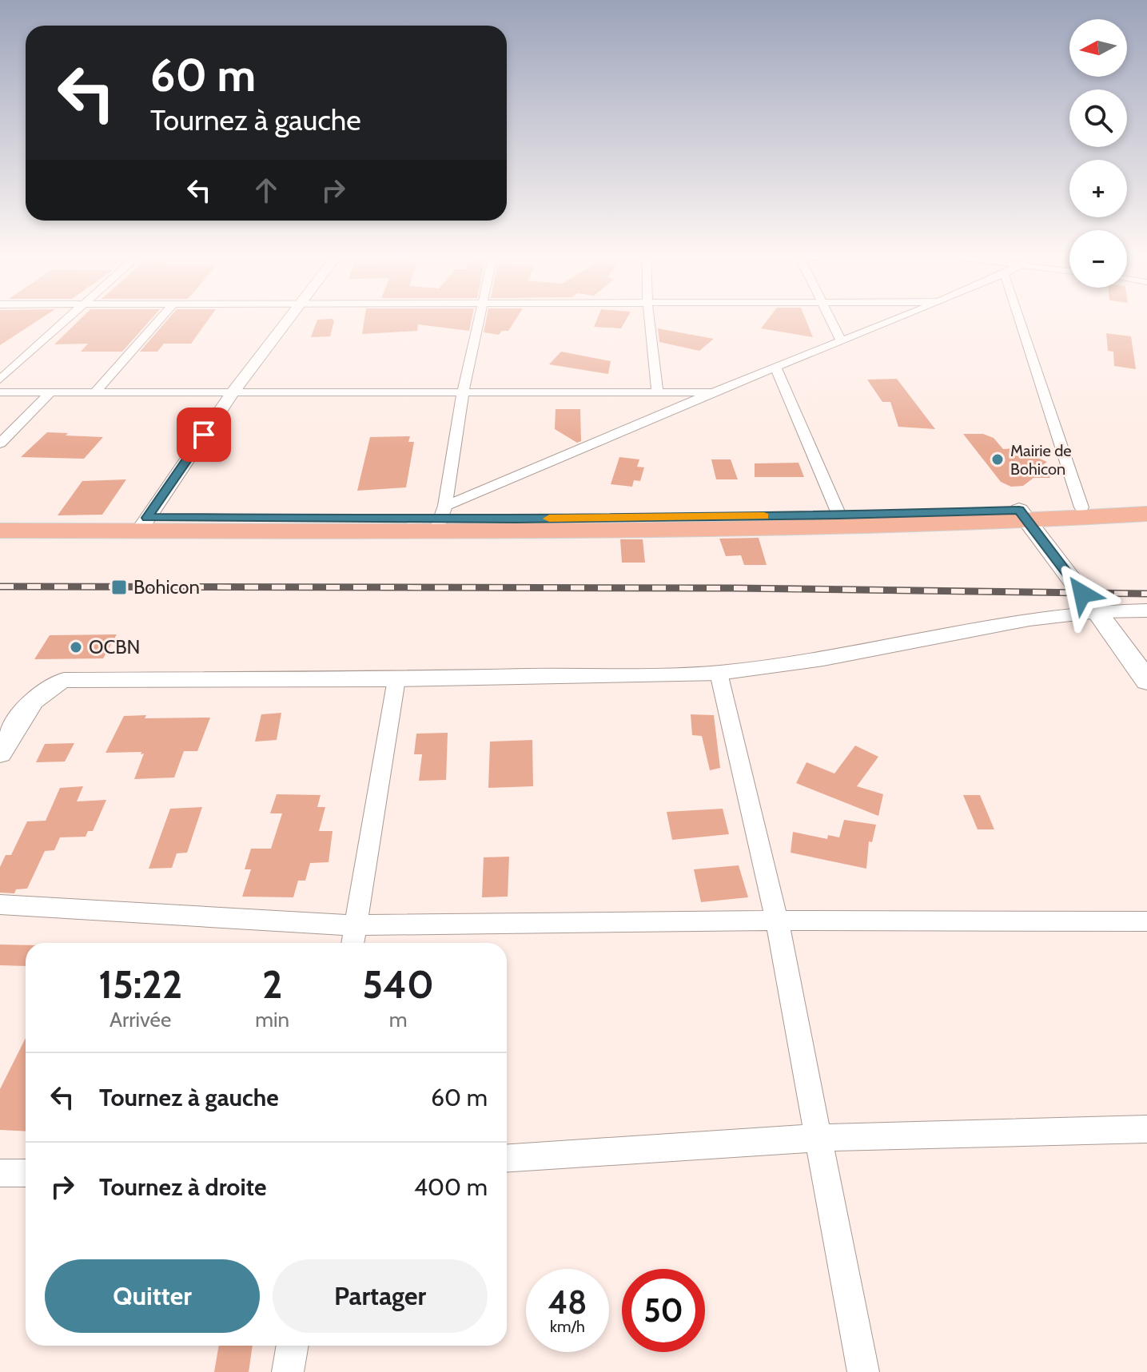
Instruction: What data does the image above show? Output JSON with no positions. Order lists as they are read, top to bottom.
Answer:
{
  "places": {
    "other": ["Mairie de Bohicon", "OCBN"],
    "transit": ["Bohicon"]
  },
  "north": "left",
  "page": {
    "map_buttons": ["+", "−"],
    "turn": ["60 m", "Tournez à gauche"],
    "eta": [
      "15:22",
      "Arrivée",
      "2",
      "min",
      "540",
      "m"
    ],
    "list": [
      {
        "name": "Tournez à gauche",
        "value": "60 m"
      },
      {
        "name": "Tournez à droite",
        "value": "400 m"
      }
    ],
    "buttons": ["Quitter", "Partager"],
    "speed": "48 km/h",
    "limit": "50"
  }
}
